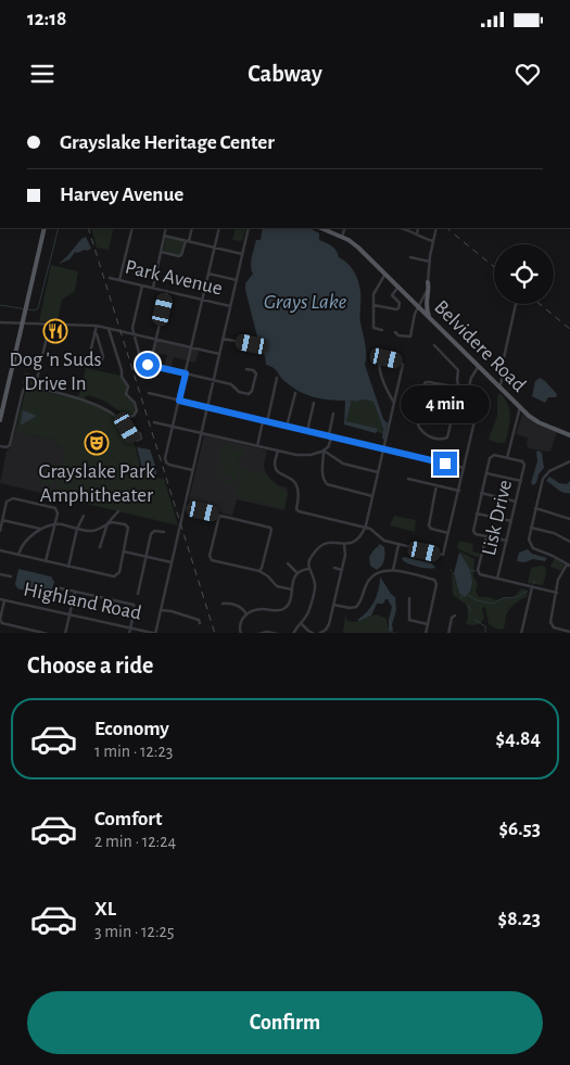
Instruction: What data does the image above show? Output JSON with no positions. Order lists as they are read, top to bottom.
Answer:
{
  "streets": {
    "main road": ["Belvidere Road"],
    "street": ["Park Avenue", "Lisk Drive", "Highland Road"]
  },
  "water": ["Grays Lake"],
  "places": {
    "restaurant": ["Dog 'n Suds Drive In"],
    "theatre": ["Grayslake Park Amphitheater"]
  },
  "page": {
    "status": "12:18",
    "header": "Cabway",
    "banner": ["Grayslake Heritage Center", "Harvey Avenue"],
    "bubble": "4 min",
    "heading": "Choose a ride",
    "list": [
      {
        "name": "Economy",
        "note": "1 min · 12:23",
        "value": "$4.84"
      },
      {
        "name": "Comfort",
        "note": "2 min · 12:24",
        "value": "$6.53"
      },
      {
        "name": "XL",
        "note": "3 min · 12:25",
        "value": "$8.23"
      }
    ],
    "buttons": "Confirm"
  }
}
